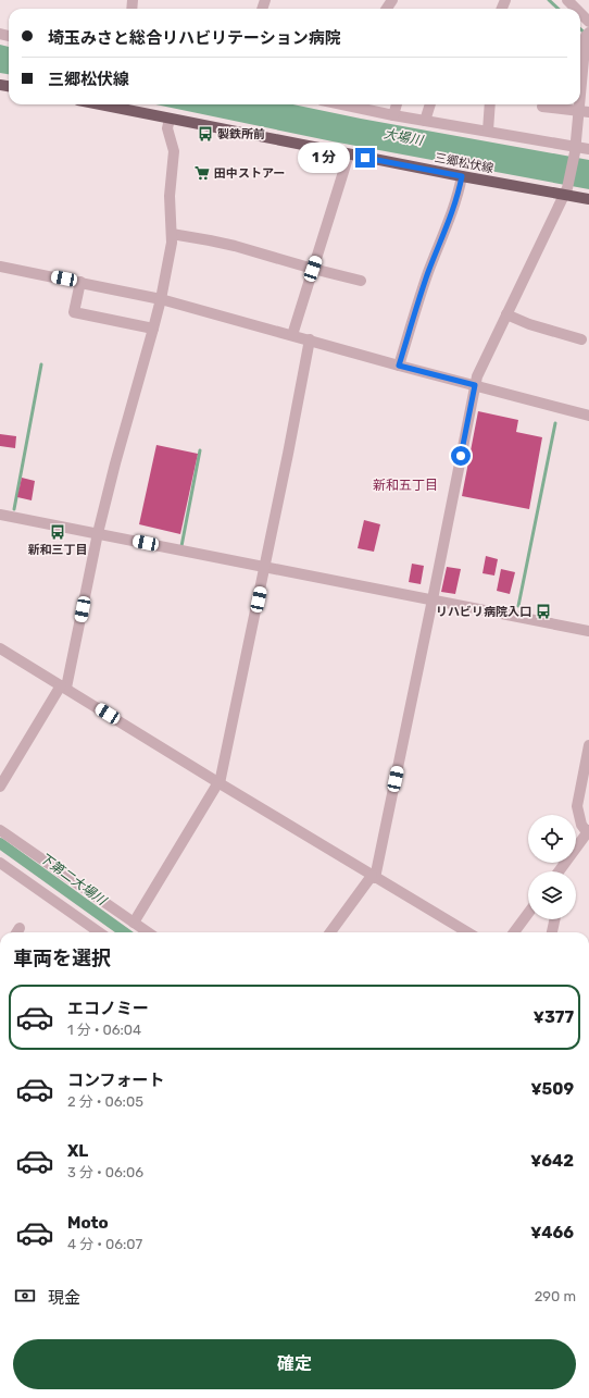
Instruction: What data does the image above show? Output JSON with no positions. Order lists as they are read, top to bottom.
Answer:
{
  "streets": {
    "main road": ["三郷松伏線"]
  },
  "districts": ["新和五丁目"],
  "water": ["大場川", "下第二大場川"],
  "places": {
    "bus stop": ["製鉄所前", "新和三丁目", "リハビリ病院入口"],
    "supermarket": ["田中ストアー"]
  },
  "page": {
    "banner": ["埼玉みさと総合リハビリテーション病院", "三郷松伏線"],
    "bubble": "1 分",
    "heading": "車両を選択",
    "list": [
      {
        "name": "エコノミー",
        "note": "1 分 · 06:04",
        "value": "¥377"
      },
      {
        "name": "コンフォート",
        "note": "2 分 · 06:05",
        "value": "¥509"
      },
      {
        "name": "XL",
        "note": "3 分 · 06:06",
        "value": "¥642"
      },
      {
        "name": "Moto",
        "note": "4 分 · 06:07",
        "value": "¥466"
      }
    ],
    "pay": ["現金", "290 m"],
    "buttons": "確定"
  }
}
